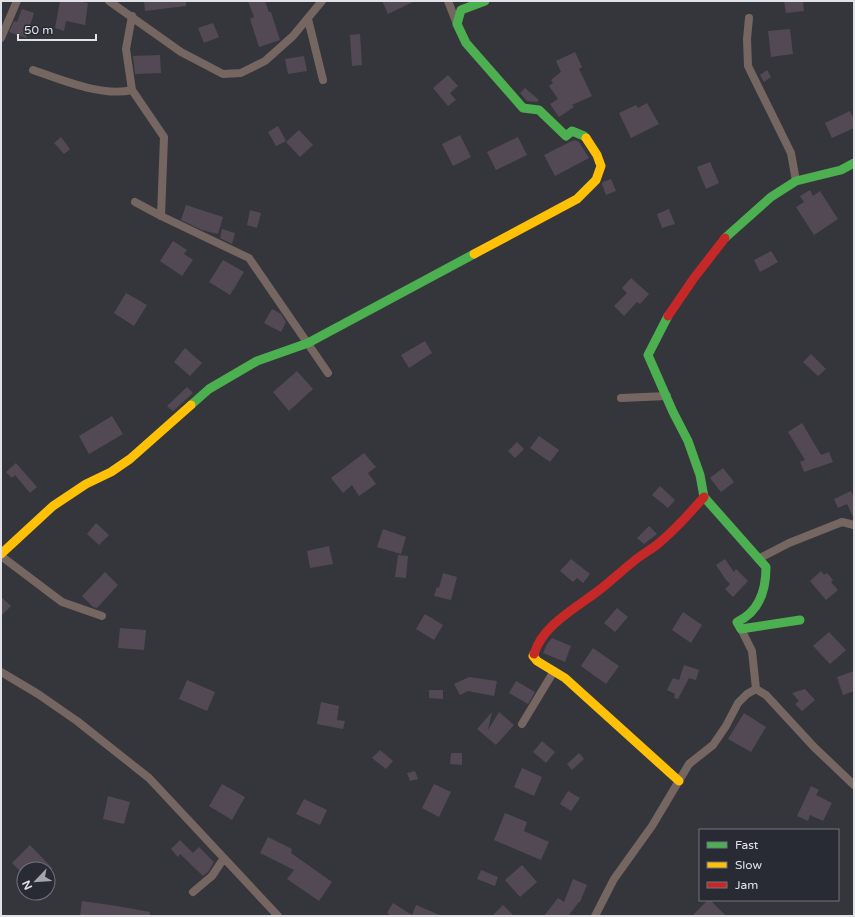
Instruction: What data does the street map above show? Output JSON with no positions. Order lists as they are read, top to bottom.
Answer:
{
  "legend": ["Fast", "Slow", "Jam"],
  "scale_bar": "50 m",
  "north": "bottom left"
}
